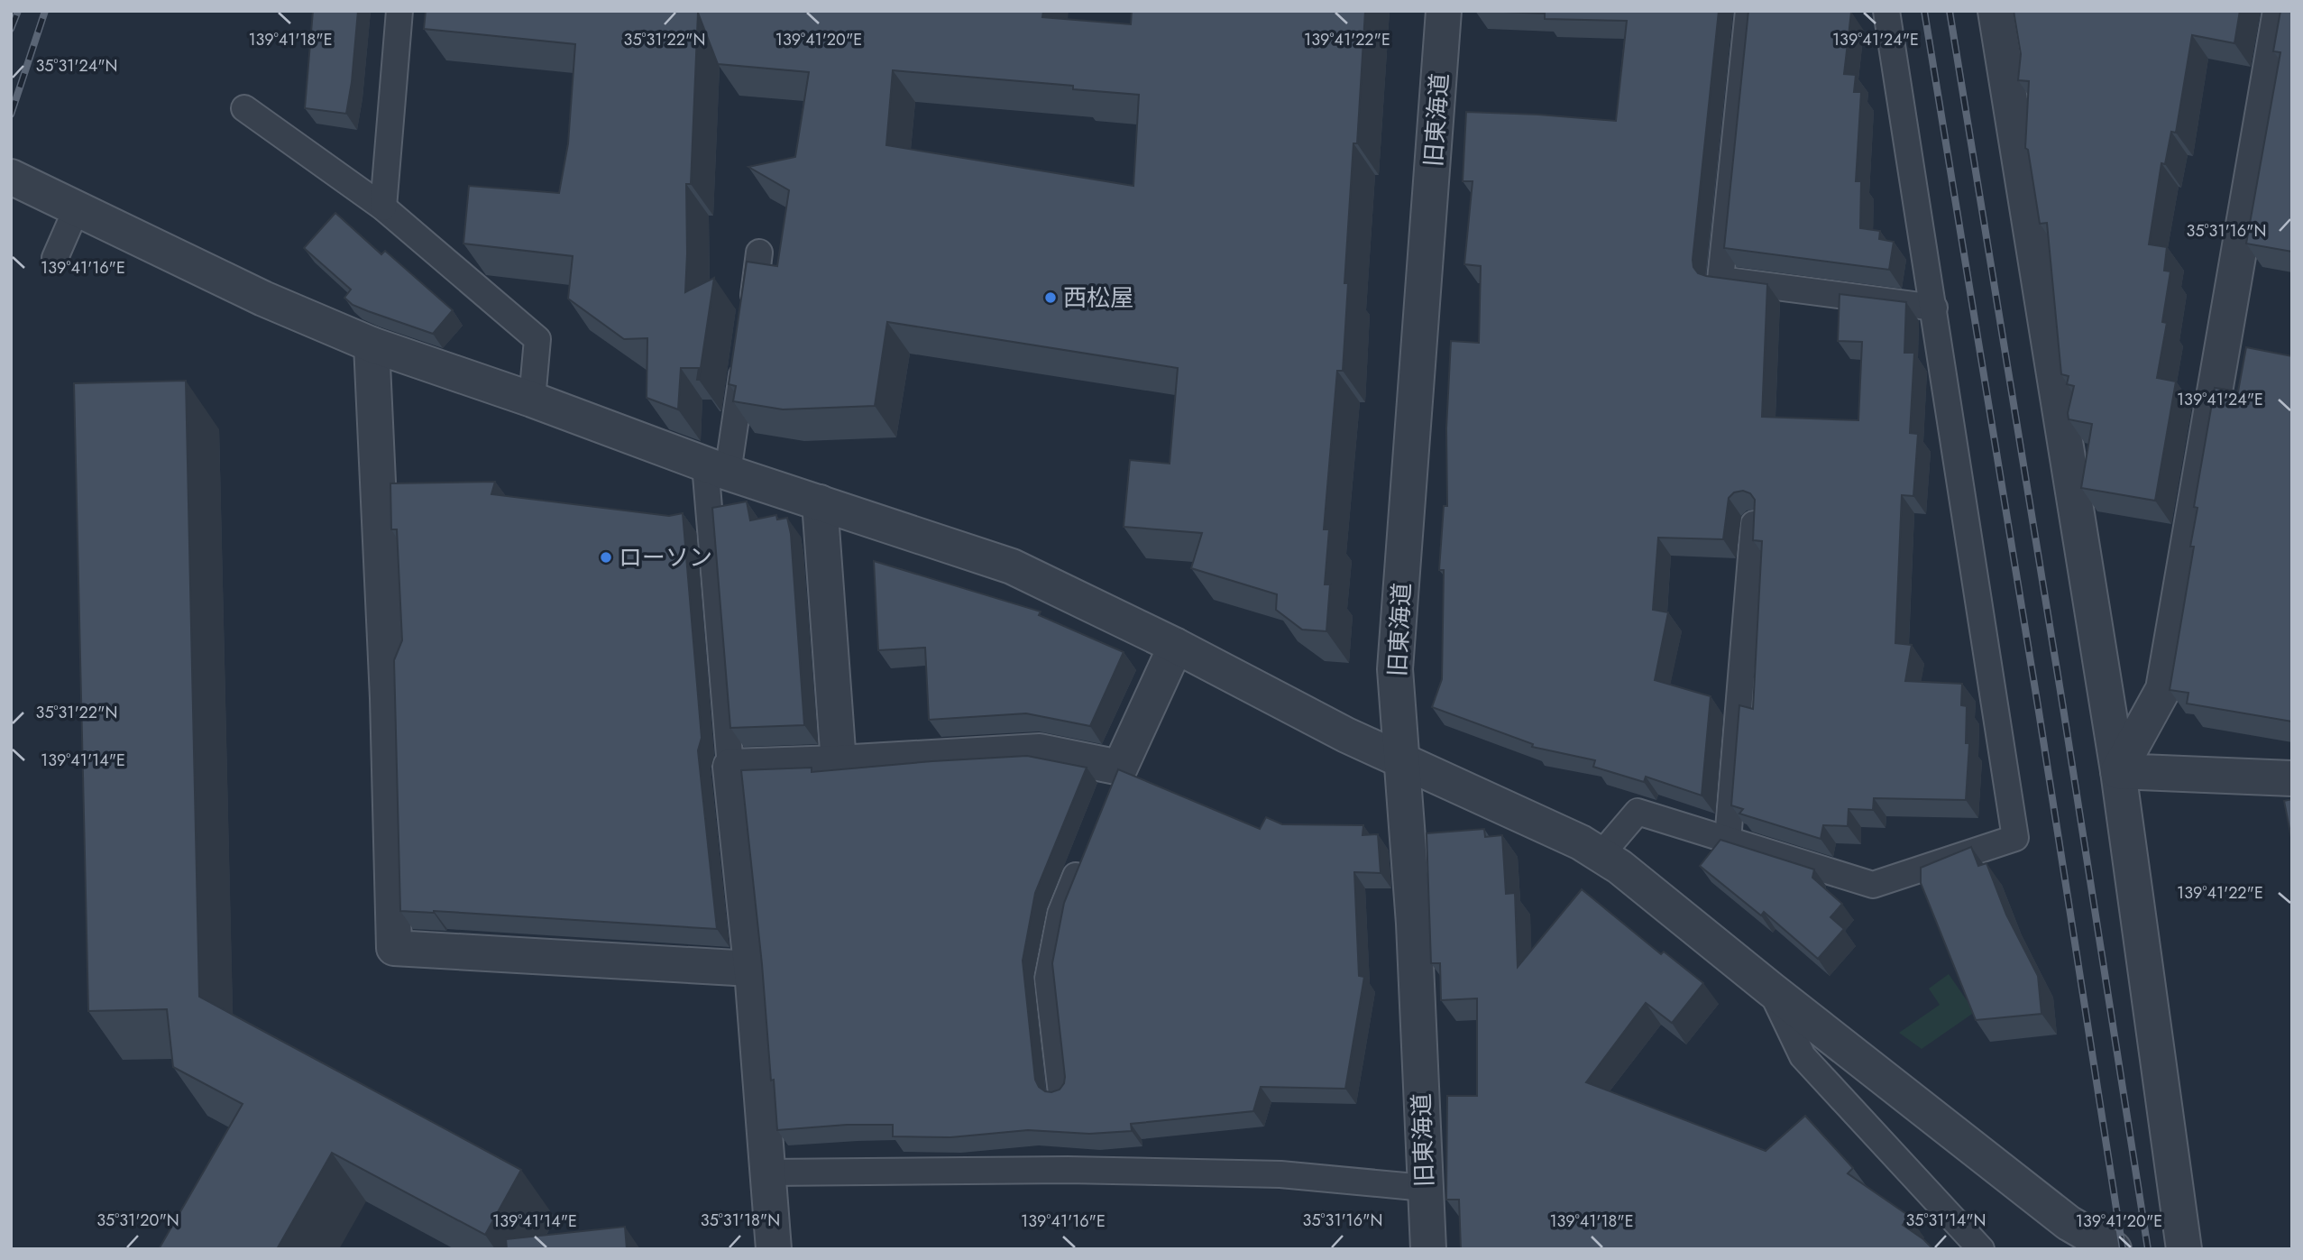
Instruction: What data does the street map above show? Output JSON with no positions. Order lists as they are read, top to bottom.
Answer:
{
  "streets": {
    "street": ["旧東海道"]
  },
  "places": ["西松屋", "ローソン"],
  "coordinates": [
    "139°41'18\"E",
    "139°41'20\"E",
    "139°41'22\"E",
    "139°41'24\"E",
    "35°31'22\"N",
    "35°31'24\"N",
    "35°31'16\"N",
    "139°41'16\"E",
    "139°41'14\"E",
    "35°31'20\"N",
    "35°31'18\"N",
    "35°31'14\"N"
  ]
}
